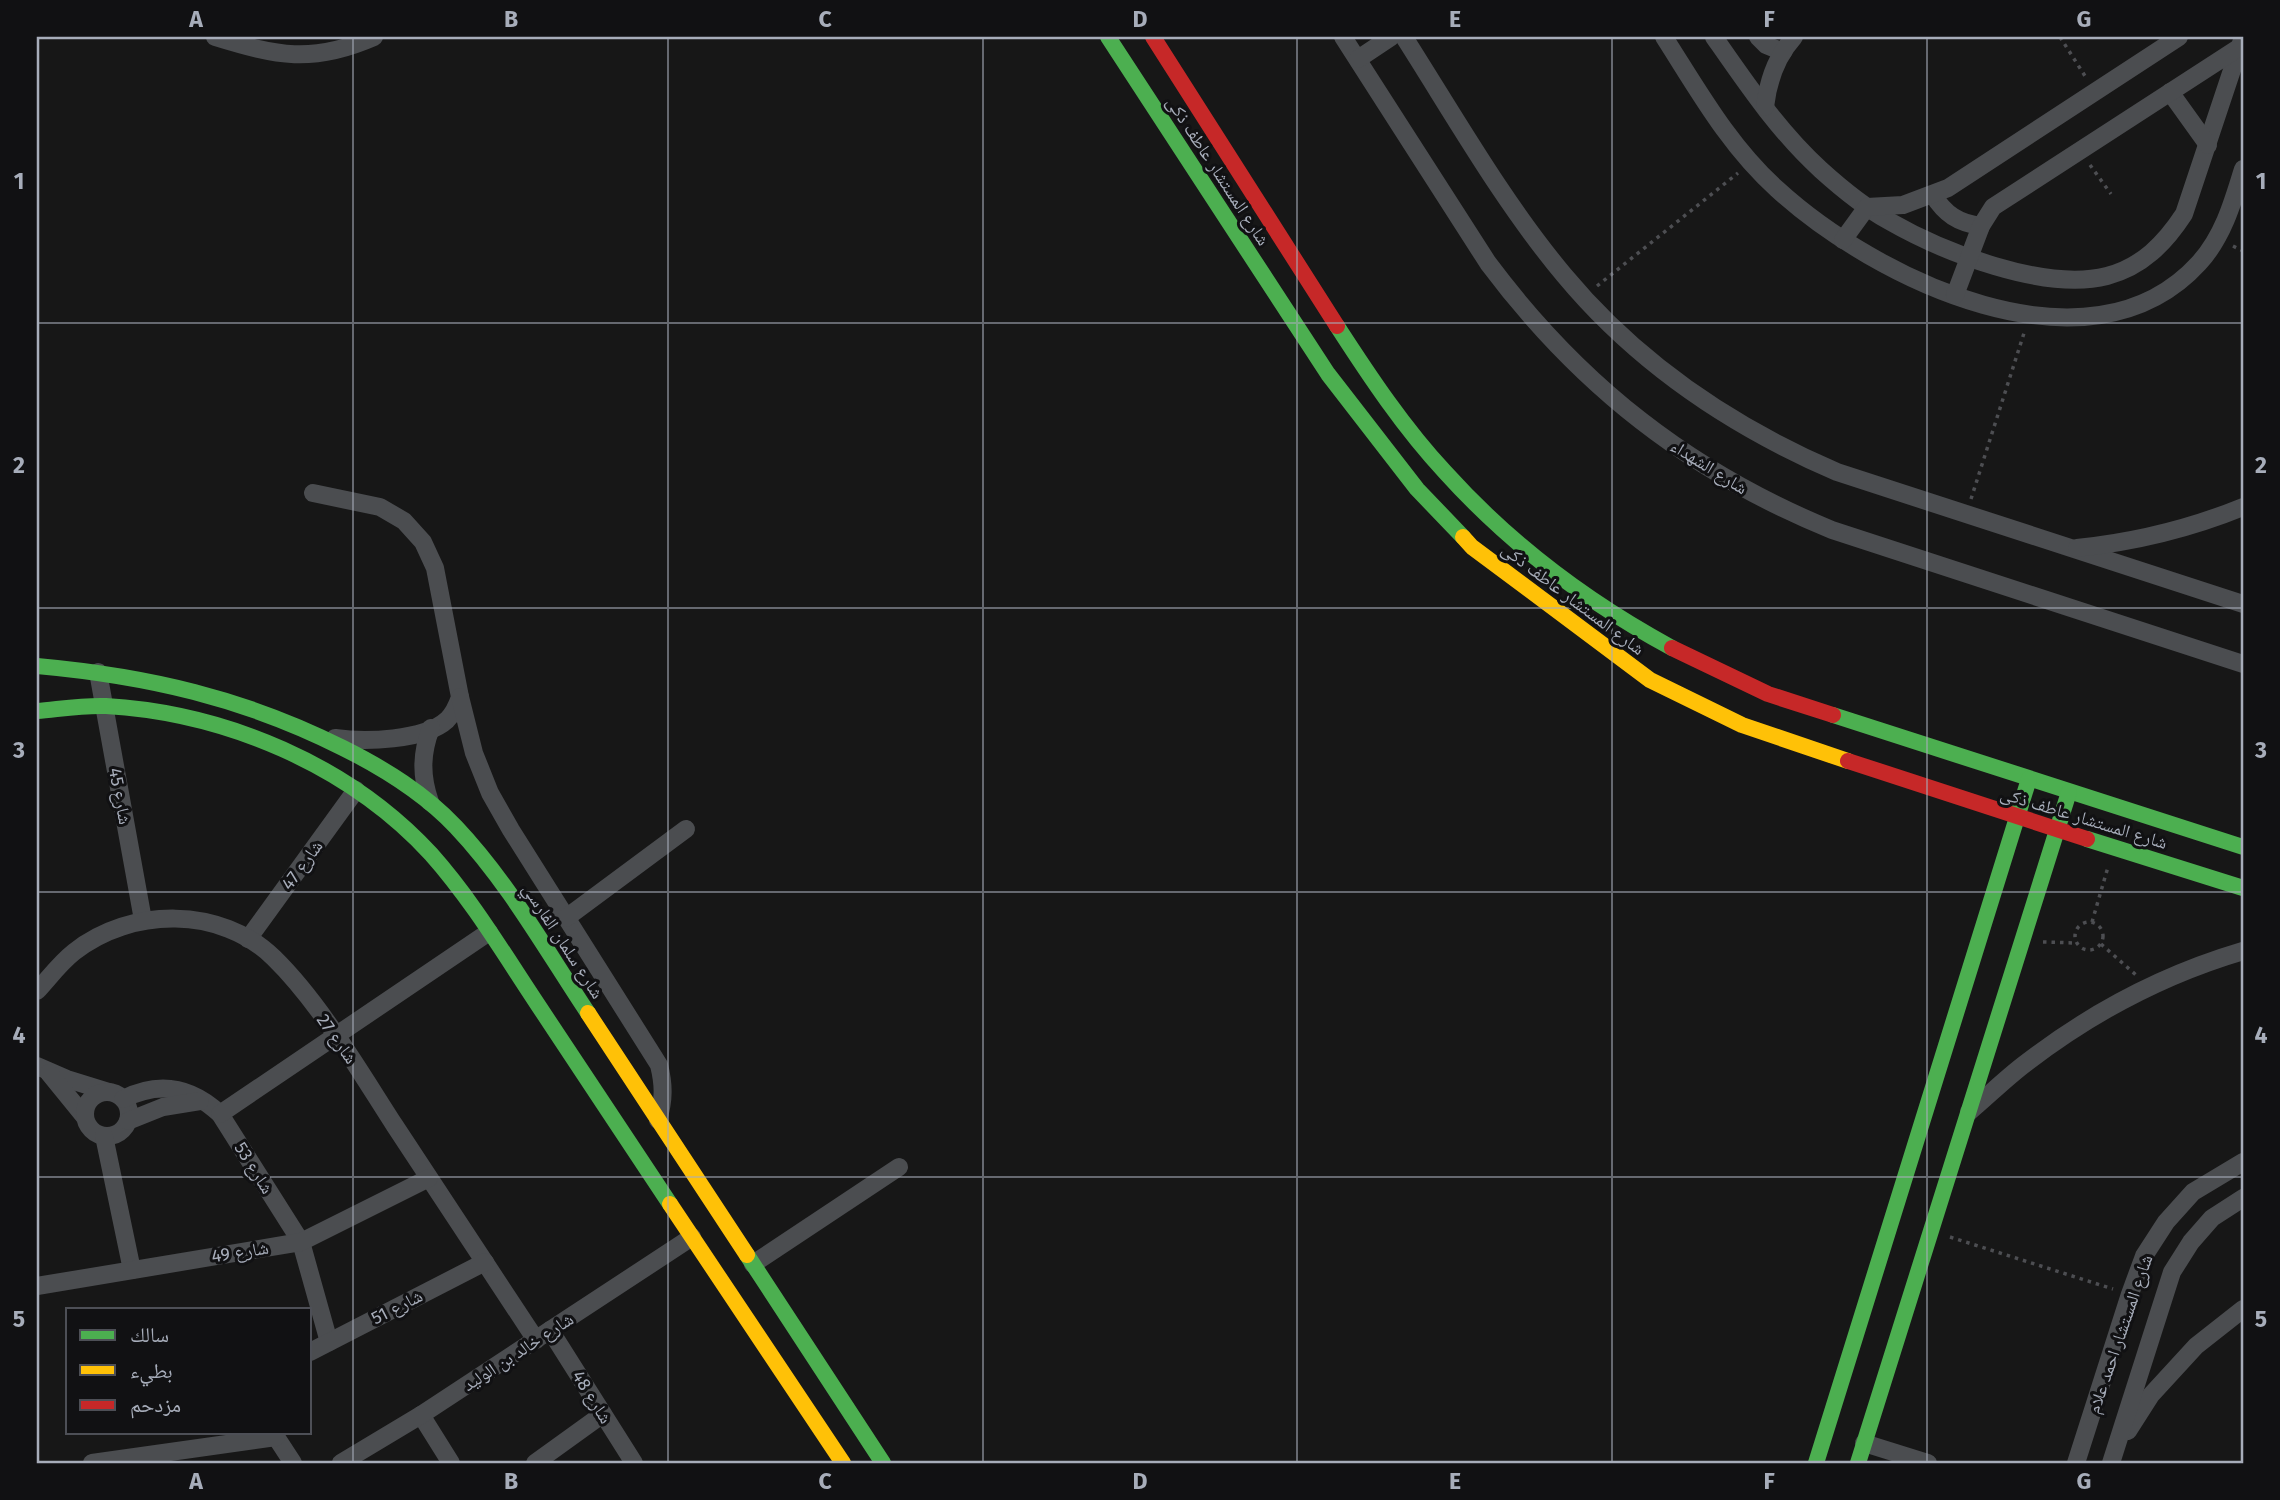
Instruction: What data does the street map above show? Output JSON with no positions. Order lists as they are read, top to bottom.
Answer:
{
  "streets": {
    "street": [
      "شارع المستشار عاطف ذكى",
      "شارع الشهداء",
      "شارع 45",
      "شارع 47",
      "شارع سلمان الفارسي",
      "شارع 27",
      "شارع 53",
      "شارع 49",
      "شارع 51",
      "شارع المستشار احمد علام",
      "شارع خالد بن الوليد",
      "شارع 48"
    ]
  },
  "crossings": [
    ["شارع 45", "شارع سلمان الفارسي"],
    ["شارع 45", "شارع 27"],
    ["شارع 47", "شارع 27"],
    ["شارع 27", "شارع 49"],
    ["شارع 27", "شارع 51"],
    ["شارع 27", "شارع خالد بن الوليد"],
    ["شارع 27", "شارع 48"],
    ["شارع 53", "شارع 49"],
    ["شارع 53", "شارع 51"],
    ["شارع خالد بن الوليد", "شارع 48"]
  ],
  "legend": ["سالك", "بطيء", "مزدحم"],
  "grid": {
    "columns": [
      "A",
      "B",
      "C",
      "D",
      "E",
      "F",
      "G"
    ],
    "rows": [
      "1",
      "2",
      "3",
      "4",
      "5"
    ]
  }
}
